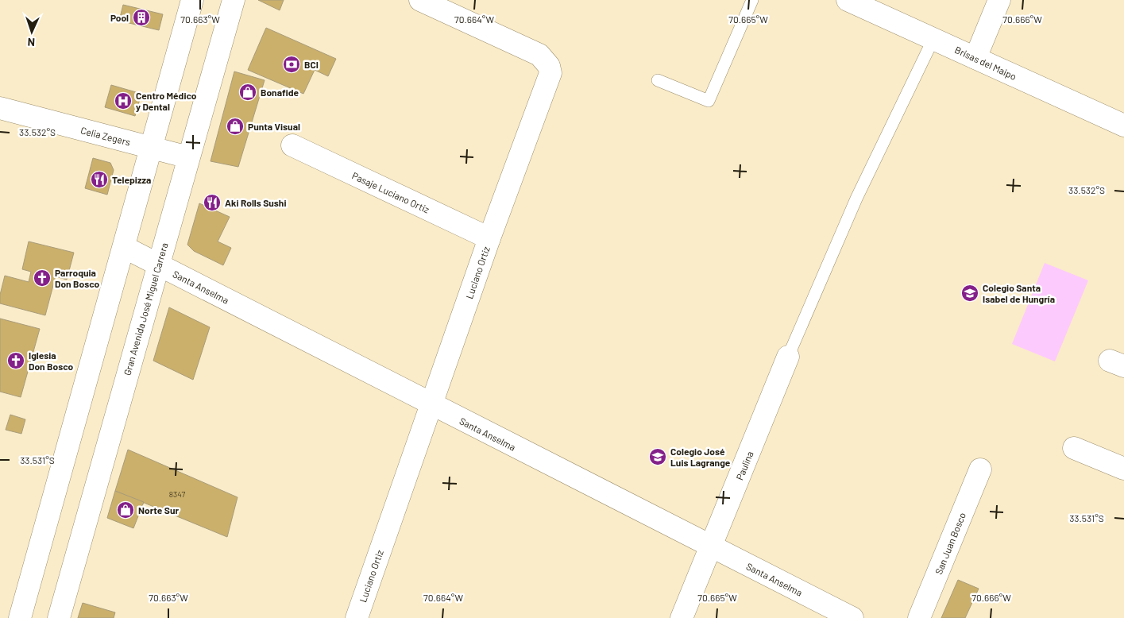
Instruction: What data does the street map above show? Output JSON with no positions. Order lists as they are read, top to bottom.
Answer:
{
  "streets": {
    "street": [
      "Brisas del Maipo",
      "Celia Zegers",
      "Pasaje Luciano Ortiz",
      "Luciano Ortiz",
      "Santa Anselma",
      "Gran Avenida José Miguel Carrera",
      "Paulina",
      "San Juan Bosco"
    ]
  },
  "crossings": [
    ["Celia Zegers", "Gran Avenida José Miguel Carrera"],
    ["Pasaje Luciano Ortiz", "Luciano Ortiz"],
    ["Luciano Ortiz", "Santa Anselma"],
    ["Santa Anselma", "Gran Avenida José Miguel Carrera"],
    ["Santa Anselma", "Paulina"]
  ],
  "places": {
    "building": ["Pool"],
    "bank": ["BCI"],
    "shop": ["Bonafide", "Punta Visual", "Norte Sur"],
    "hospital": ["Centro Médico y Dental"],
    "restaurant": ["Telepizza", "Aki Rolls Sushi"],
    "church": ["Parroquia Don Bosco", "Iglesia Don Bosco"],
    "school or university": ["Colegio Santa Isabel de Hungría", "Colegio José Luis Lagrange"]
  },
  "house_numbers": ["8347"],
  "north": "bottom",
  "coordinates": [
    "70.663°W",
    "70.664°W",
    "70.665°W",
    "70.666°W",
    "33.532°S",
    "33.531°S"
  ]
}
